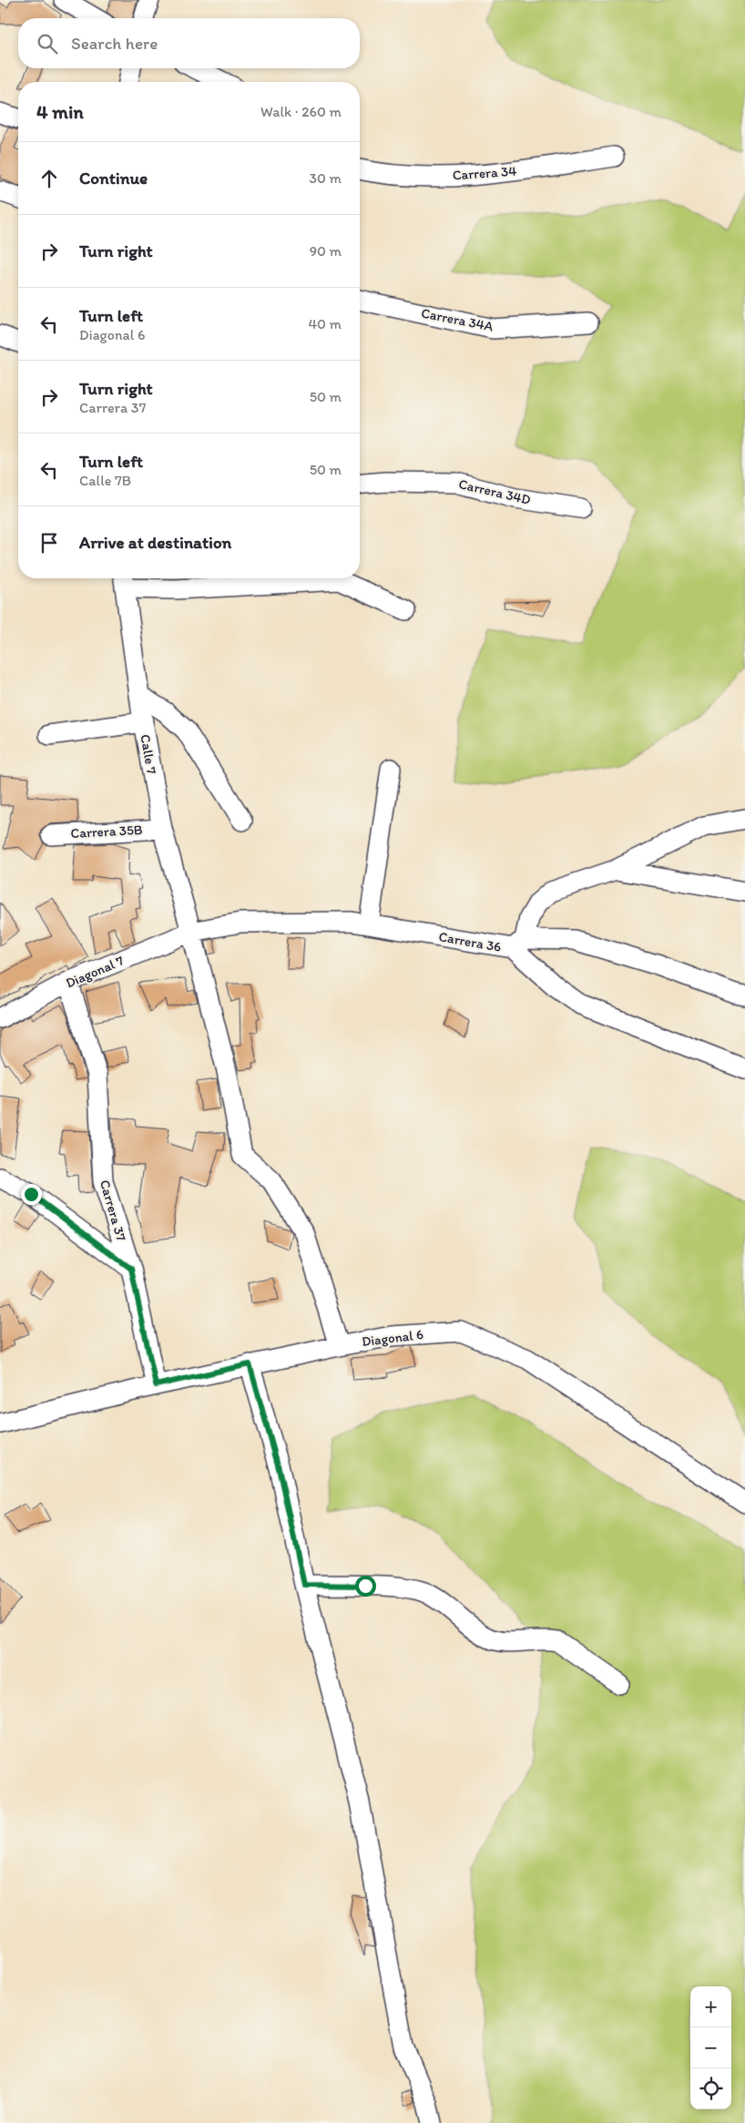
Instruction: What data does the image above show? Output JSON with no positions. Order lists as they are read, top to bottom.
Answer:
{
  "streets": {
    "street": [
      "Carrera 34",
      "Carrera 34A",
      "Carrera 34D",
      "Calle 7",
      "Carrera 35B",
      "Carrera 36",
      "Diagonal 7",
      "Carrera 37",
      "Diagonal 6"
    ]
  },
  "crossings": [
    ["Calle 7", "Carrera 35B"],
    ["Calle 7", "Carrera 36"],
    ["Calle 7", "Diagonal 7"],
    ["Calle 7", "Diagonal 6"],
    ["Carrera 36", "Diagonal 7"],
    ["Diagonal 7", "Carrera 37"],
    ["Carrera 37", "Diagonal 6"]
  ],
  "page": {
    "search": "Search here",
    "heading": ["4 min", "Walk · 260 m"],
    "list": [
      ["Continue", "30 m"],
      ["Turn right", "90 m"],
      ["Turn left", "Diagonal 6", "40 m"],
      ["Turn right", "Carrera 37", "50 m"],
      ["Turn left", "Calle 7B", "50 m"],
      "Arrive at destination"
    ],
    "map_buttons": ["+", "−"]
  }
}
